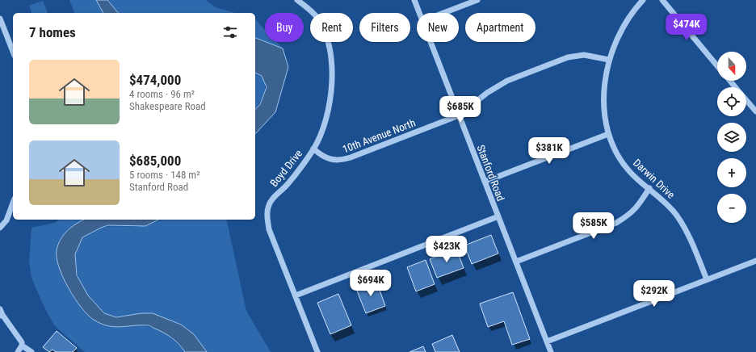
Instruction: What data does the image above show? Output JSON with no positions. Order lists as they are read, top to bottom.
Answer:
{
  "streets": {
    "street": [
      "10th Avenue North",
      "Boyd Drive",
      "Stanford Road",
      "Darwin Drive"
    ]
  },
  "crossings": [
    ["10th Avenue North", "Boyd Drive"],
    ["10th Avenue North", "Stanford Road"],
    ["10th Avenue North", "Darwin Drive"]
  ],
  "north": "bottom",
  "page": {
    "chip": [
      "Buy",
      "Rent",
      "Filters",
      "New",
      "Apartment"
    ],
    "heading": "7 homes",
    "price": [
      "$474K",
      "$685K",
      "$381K",
      "$585K",
      "$423K",
      "$694K",
      "$292K"
    ],
    "map_buttons": ["+", "−"],
    "list": [
      {
        "name": "$474,000",
        "note": "4 rooms · 96 m² · Shakespeare Road"
      },
      {
        "name": "$685,000",
        "note": "5 rooms · 148 m² · Stanford Road"
      }
    ]
  }
}
